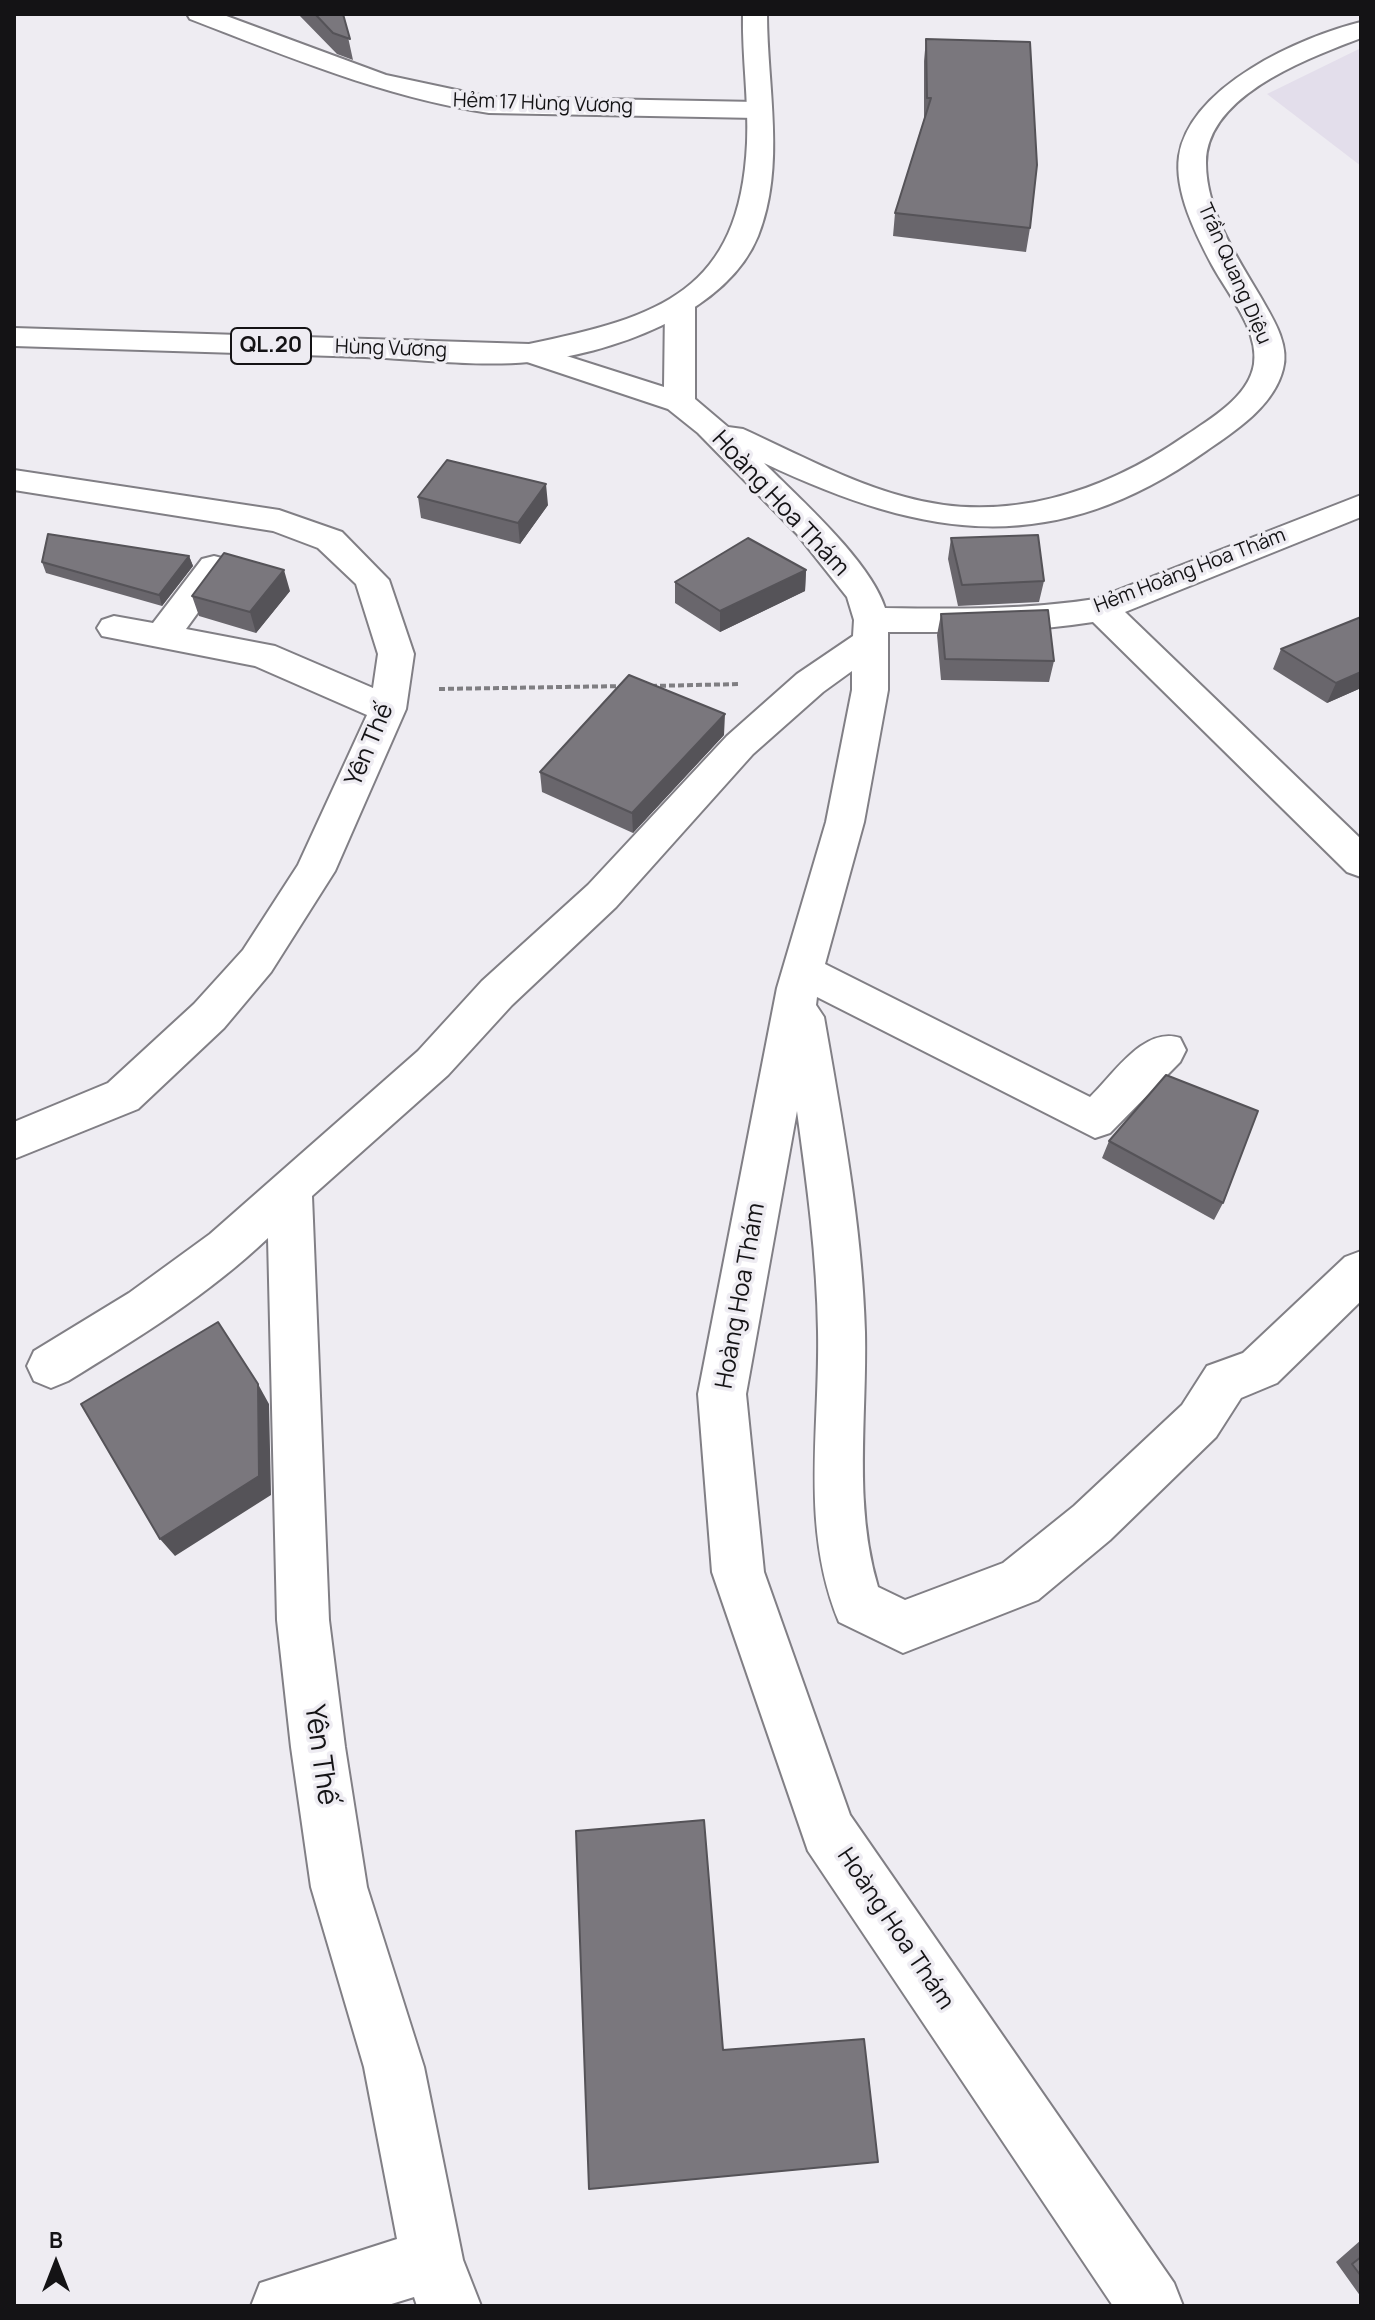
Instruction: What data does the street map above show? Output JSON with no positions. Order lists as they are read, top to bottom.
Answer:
{
  "streets": {
    "main road": [
      "Hẻm 17 Hùng Vương",
      "Trần Quang Diệu",
      "QL.20",
      "Hùng Vương",
      "Hoàng Hoa Thám",
      "Hẻm Hoàng Hoa Thám",
      "Yên Thế"
    ]
  },
  "crossings": [
    ["Trần Quang Diệu", "Hùng Vương"],
    ["Trần Quang Diệu", "Hoàng Hoa Thám"],
    ["Hoàng Hoa Thám", "Hẻm Hoàng Hoa Thám"]
  ],
  "north": "top"
}
